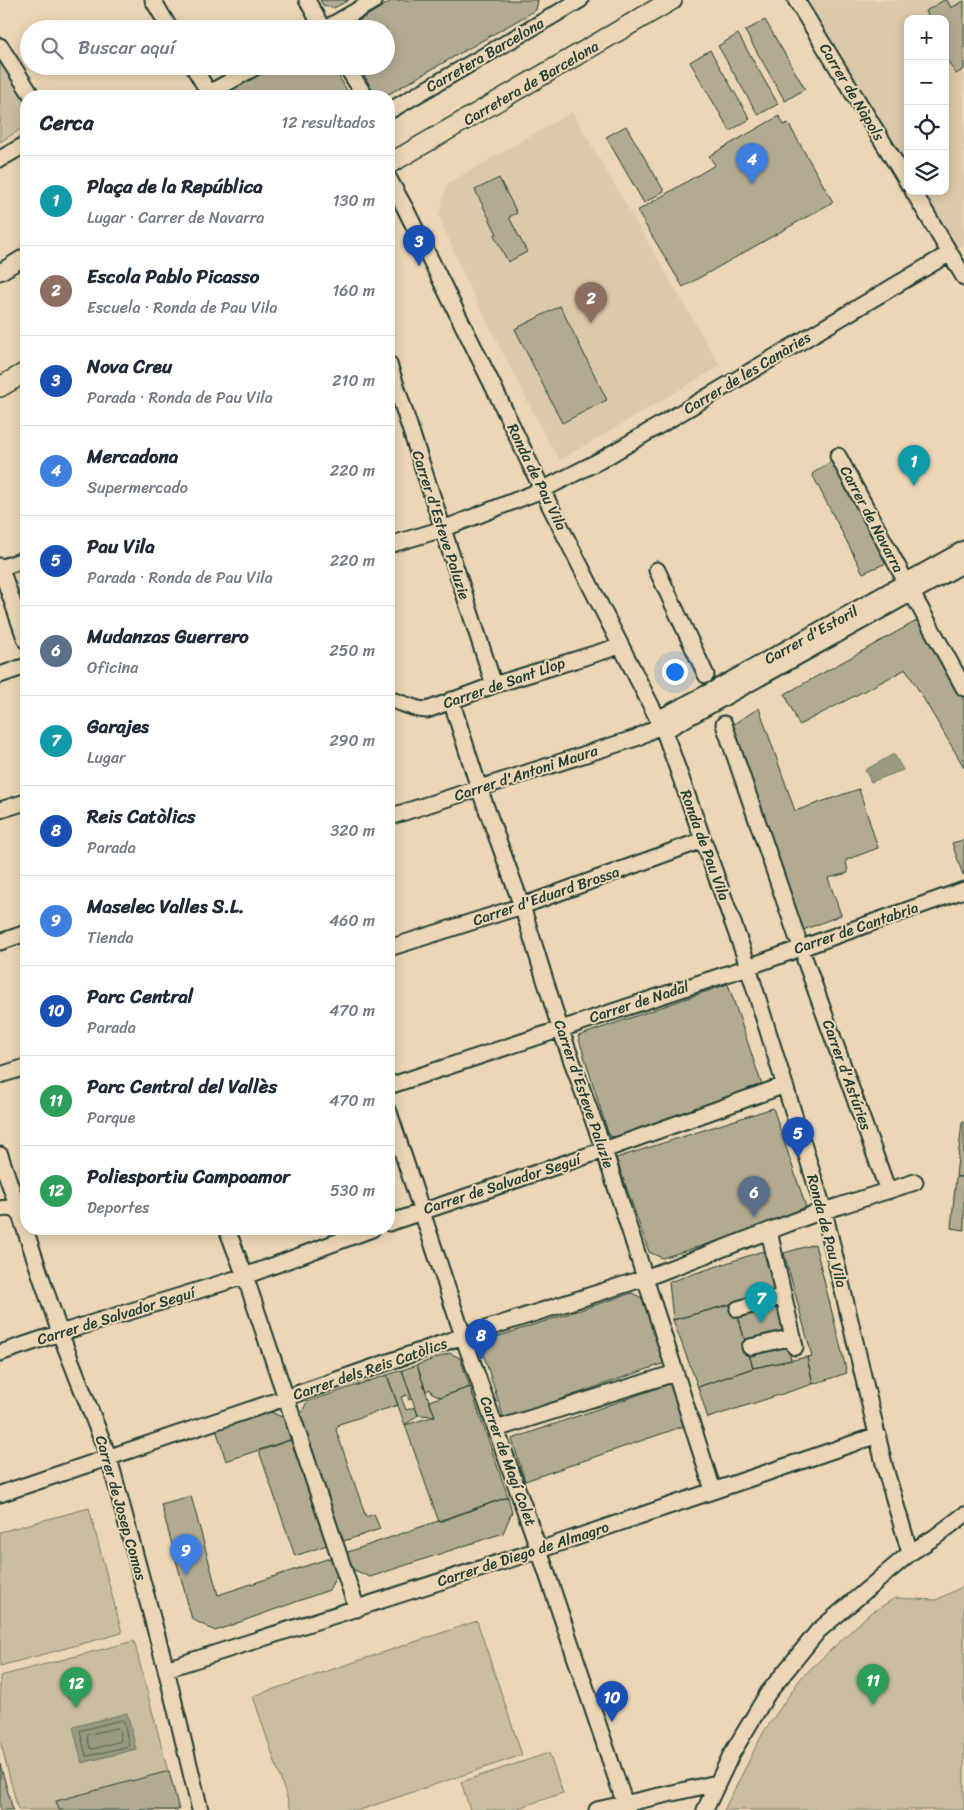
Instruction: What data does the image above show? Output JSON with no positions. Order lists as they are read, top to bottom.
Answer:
{
  "streets": {
    "main road": ["Carretera de Barcelona"],
    "street": [
      "Carretera Barcelona",
      "Carrer de Nàpols",
      "Carrer de les Canàries",
      "Ronda de Pau Vila",
      "Carrer de Navarra",
      "Carrer d'Esteve Paluzie",
      "Carrer d'Estoril",
      "Carrer de Sant Llop",
      "Carrer d'Antoni Maura",
      "Carrer d'Eduard Brossa",
      "Carrer de Cantabria",
      "Carrer de Nadal",
      "Carrer d'Astúries",
      "Carrer de Salvador Seguí",
      "Carrer dels Reis Catòlics",
      "Carrer de Magí Colet",
      "Carrer de Josep Comas",
      "Carrer de Diego de Almagro"
    ]
  },
  "crossings": [
    ["Carrer de les Canàries", "Ronda de Pau Vila"],
    ["Carrer de les Canàries", "Carrer d'Esteve Paluzie"],
    ["Ronda de Pau Vila", "Carrer d'Estoril"],
    ["Ronda de Pau Vila", "Carrer de Sant Llop"],
    ["Ronda de Pau Vila", "Carrer d'Antoni Maura"],
    ["Ronda de Pau Vila", "Carrer d'Eduard Brossa"],
    ["Ronda de Pau Vila", "Carrer de Cantabria"],
    ["Ronda de Pau Vila", "Carrer de Nadal"],
    ["Ronda de Pau Vila", "Carrer de Salvador Seguí"],
    ["Ronda de Pau Vila", "Carrer dels Reis Catòlics"],
    ["Ronda de Pau Vila", "Carrer de Diego de Almagro"],
    ["Carrer de Navarra", "Carrer d'Estoril"],
    ["Carrer d'Esteve Paluzie", "Carrer de Sant Llop"],
    ["Carrer d'Esteve Paluzie", "Carrer d'Antoni Maura"],
    ["Carrer d'Esteve Paluzie", "Carrer d'Eduard Brossa"],
    ["Carrer d'Esteve Paluzie", "Carrer de Nadal"],
    ["Carrer d'Esteve Paluzie", "Carrer de Salvador Seguí"],
    ["Carrer d'Esteve Paluzie", "Carrer dels Reis Catòlics"],
    ["Carrer d'Esteve Paluzie", "Carrer de Diego de Almagro"],
    ["Carrer d'Estoril", "Carrer d'Antoni Maura"],
    ["Carrer de Cantabria", "Carrer de Nadal"],
    ["Carrer d'Astúries", "Carrer dels Reis Catòlics"],
    ["Carrer de Salvador Seguí", "Carrer de Magí Colet"],
    ["Carrer de Salvador Seguí", "Carrer de Josep Comas"],
    ["Carrer dels Reis Catòlics", "Carrer de Magí Colet"],
    ["Carrer dels Reis Catòlics", "Carrer de Josep Comas"],
    ["Carrer de Magí Colet", "Carrer de Diego de Almagro"],
    ["Carrer de Josep Comas", "Carrer de Diego de Almagro"]
  ],
  "page": {
    "map_buttons": ["+", "−"],
    "search": "Buscar aquí",
    "heading": ["Cerca", "12 resultados"],
    "pins": [
      "4",
      "3",
      "2",
      "1",
      "5",
      "6",
      "7",
      "8",
      "9",
      "11",
      "12",
      "10"
    ],
    "list": [
      {
        "mark": "1",
        "name": "Plaça de la República",
        "note": "Lugar · Carrer de Navarra",
        "value": "130 m"
      },
      {
        "mark": "2",
        "name": "Escola Pablo Picasso",
        "note": "Escuela · Ronda de Pau Vila",
        "value": "160 m"
      },
      {
        "mark": "3",
        "name": "Nova Creu",
        "note": "Parada · Ronda de Pau Vila",
        "value": "210 m"
      },
      {
        "mark": "4",
        "name": "Mercadona",
        "note": "Supermercado",
        "value": "220 m"
      },
      {
        "mark": "5",
        "name": "Pau Vila",
        "note": "Parada · Ronda de Pau Vila",
        "value": "220 m"
      },
      {
        "mark": "6",
        "name": "Mudanzas Guerrero",
        "note": "Oficina",
        "value": "250 m"
      },
      {
        "mark": "7",
        "name": "Garajes",
        "note": "Lugar",
        "value": "290 m"
      },
      {
        "mark": "8",
        "name": "Reis Catòlics",
        "note": "Parada",
        "value": "320 m"
      },
      {
        "mark": "9",
        "name": "Maselec Valles S.L.",
        "note": "Tienda",
        "value": "460 m"
      },
      {
        "mark": "10",
        "name": "Parc Central",
        "note": "Parada",
        "value": "470 m"
      },
      {
        "mark": "11",
        "name": "Parc Central del Vallès",
        "note": "Parque",
        "value": "470 m"
      },
      {
        "mark": "12",
        "name": "Poliesportiu Campoamor",
        "note": "Deportes",
        "value": "530 m"
      }
    ]
  }
}
